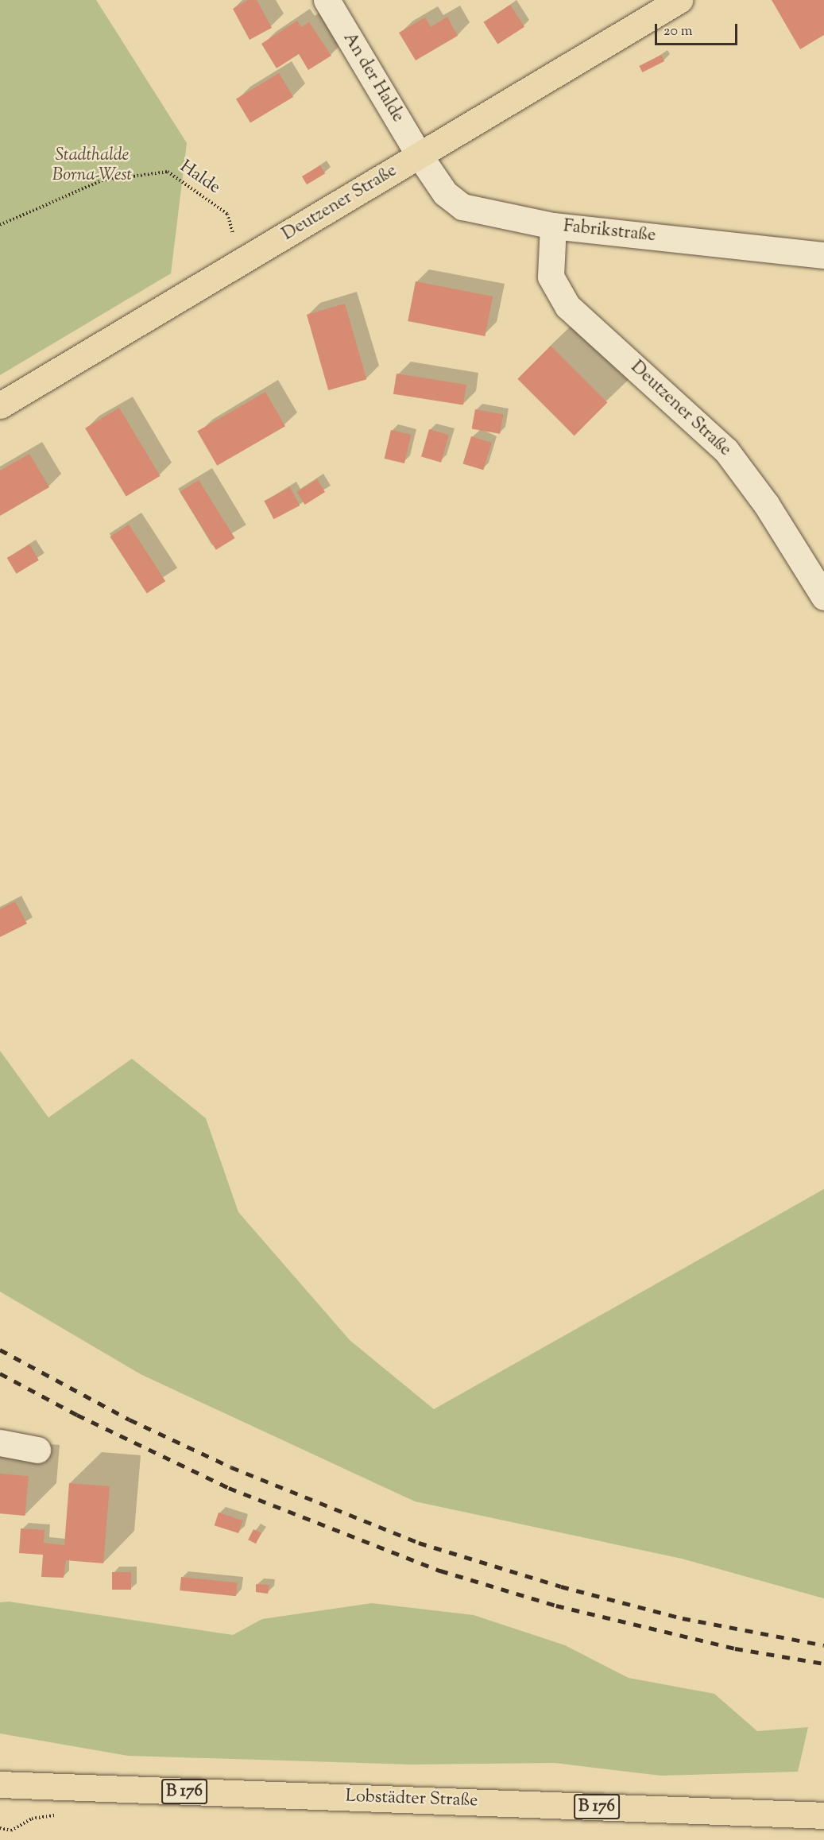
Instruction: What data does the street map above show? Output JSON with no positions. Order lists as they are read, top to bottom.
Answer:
{
  "streets": {
    "main road": ["Deutzener Straße", "B 176", "Lobstädter Straße"],
    "street": ["An der Halde", "Fabrikstraße"],
    "path": ["Halde"]
  },
  "crossings": [
    ["An der Halde", "Deutzener Straße"],
    ["An der Halde", "Fabrikstraße"],
    ["Deutzener Straße", "Fabrikstraße"]
  ],
  "parks": ["Stadthalde Borna-West"],
  "scale_bar": "20 m"
}
